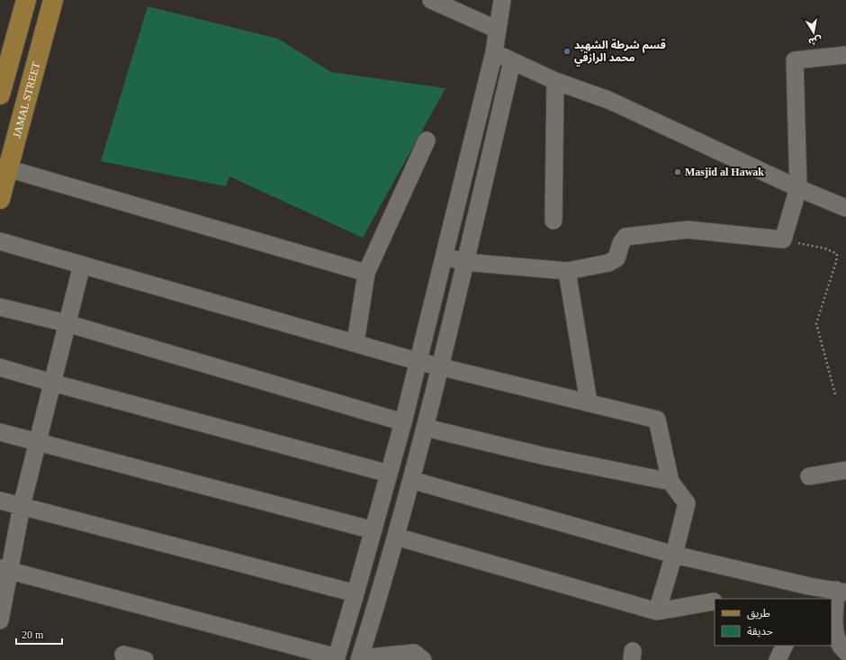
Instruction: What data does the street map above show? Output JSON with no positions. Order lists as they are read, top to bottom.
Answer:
{
  "streets": {
    "main road": ["JAMAL STREET"]
  },
  "places": ["قسم شرطة الشهيد محمد الرازقي", "Masjid al Hawak"],
  "legend": ["طريق", "حديقة"],
  "scale_bar": "20 m",
  "north": "bottom"
}
